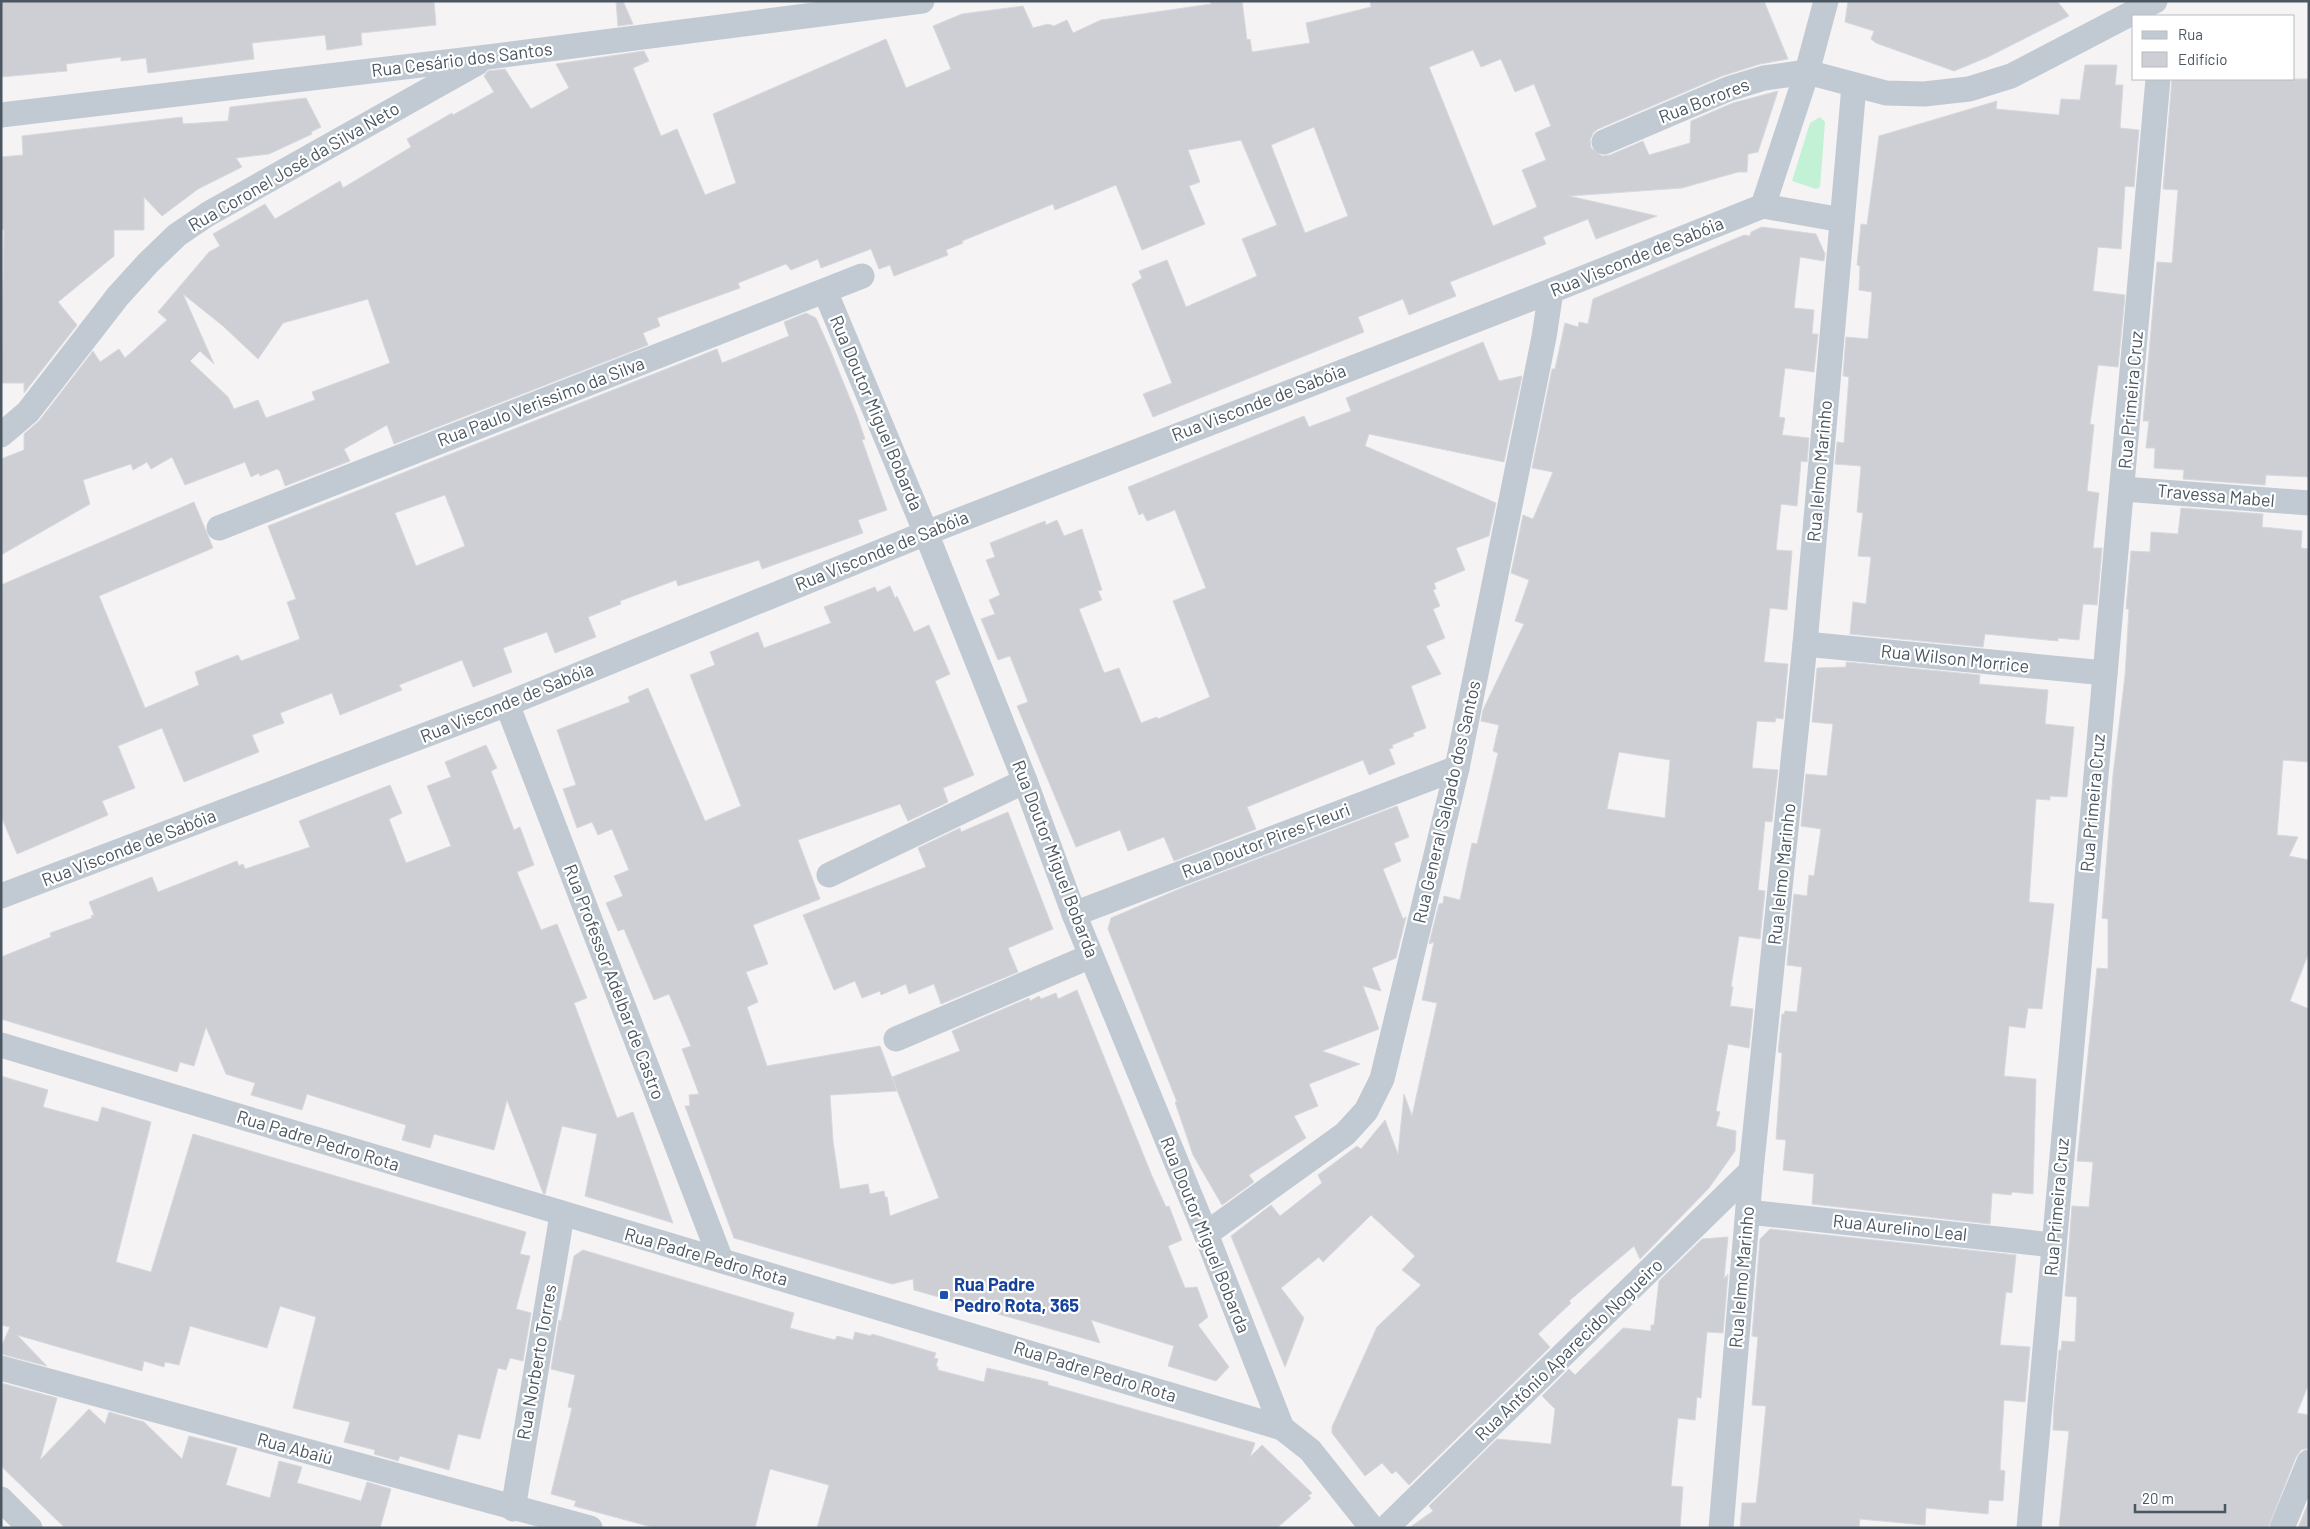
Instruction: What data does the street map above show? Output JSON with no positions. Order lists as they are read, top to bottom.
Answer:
{
  "streets": {
    "street": [
      "Rua Cesário dos Santos",
      "Rua Borores",
      "Rua Coronel José da Silva Neto",
      "Rua Visconde de Sabóia",
      "Rua Primeira Cruz",
      "Rua Paulo Verissimo da Silva",
      "Rua Doutor Miguel Bobarda",
      "Rua Ielmo Marinho",
      "Travessa Mabel",
      "Rua Wilson Morrice",
      "Rua General Salgado dos Santos",
      "Rua Doutor Pires Fleuri",
      "Rua Professor Adelbar de Castro",
      "Rua Padre Pedro Rota",
      "Rua Aurelino Leal",
      "Rua Antônio Aparecido Nogueiro",
      "Rua Norberto Torres",
      "Rua Abaiú"
    ]
  },
  "crossings": [
    ["Rua Cesário dos Santos", "Rua Coronel José da Silva Neto"],
    ["Rua Visconde de Sabóia", "Rua Doutor Miguel Bobarda"],
    ["Rua Visconde de Sabóia", "Rua General Salgado dos Santos"],
    ["Rua Visconde de Sabóia", "Rua Professor Adelbar de Castro"],
    ["Rua Primeira Cruz", "Travessa Mabel"],
    ["Rua Primeira Cruz", "Rua Wilson Morrice"],
    ["Rua Primeira Cruz", "Rua Aurelino Leal"],
    ["Rua Paulo Verissimo da Silva", "Rua Doutor Miguel Bobarda"],
    ["Rua Doutor Miguel Bobarda", "Rua General Salgado dos Santos"],
    ["Rua Doutor Miguel Bobarda", "Rua Doutor Pires Fleuri"],
    ["Rua Doutor Miguel Bobarda", "Rua Padre Pedro Rota"],
    ["Rua Ielmo Marinho", "Rua Wilson Morrice"],
    ["Rua Ielmo Marinho", "Rua Aurelino Leal"],
    ["Rua Ielmo Marinho", "Rua Antônio Aparecido Nogueiro"],
    ["Rua General Salgado dos Santos", "Rua Doutor Pires Fleuri"],
    ["Rua Professor Adelbar de Castro", "Rua Padre Pedro Rota"],
    ["Rua Padre Pedro Rota", "Rua Norberto Torres"],
    ["Rua Norberto Torres", "Rua Abaiú"]
  ],
  "places": {
    "transit": ["Rua Padre Pedro Rota, 365"]
  },
  "legend": ["Rua", "Edifício"],
  "scale_bar": "20 m"
}
